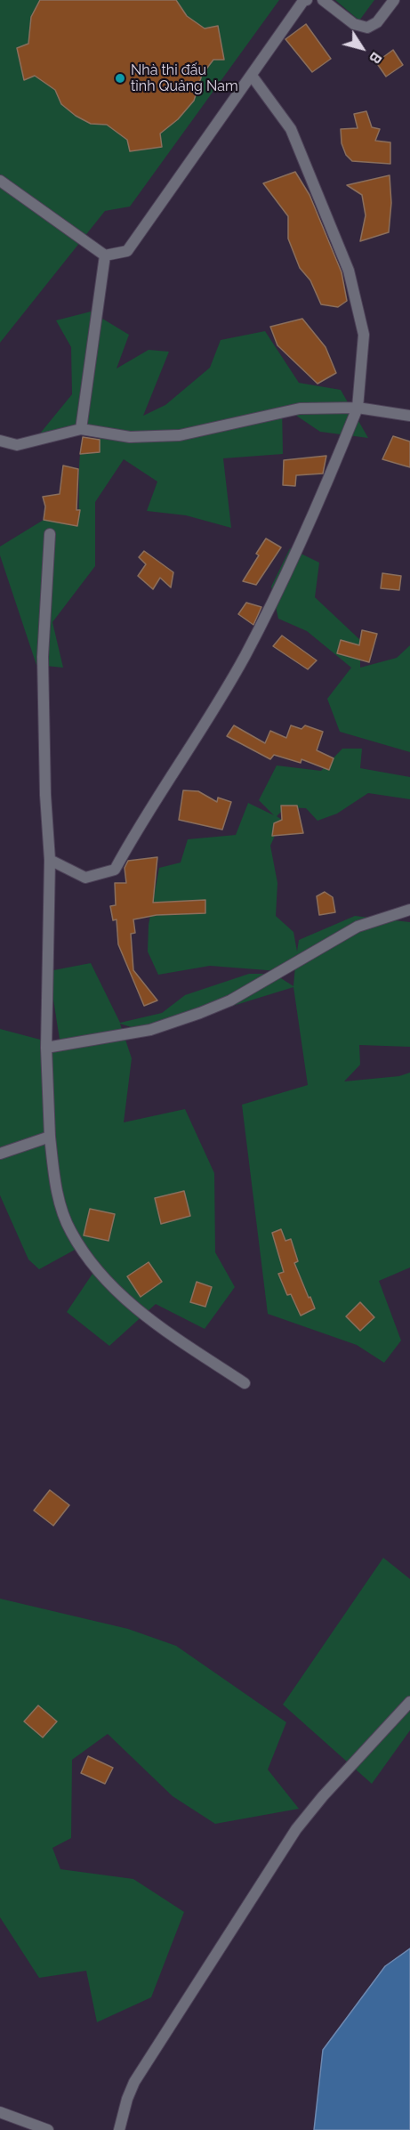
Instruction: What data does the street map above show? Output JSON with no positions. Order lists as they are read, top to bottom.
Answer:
{
  "places": ["Nhà thi đấu tỉnh Quảng Nam"],
  "north": "bottom right"
}
